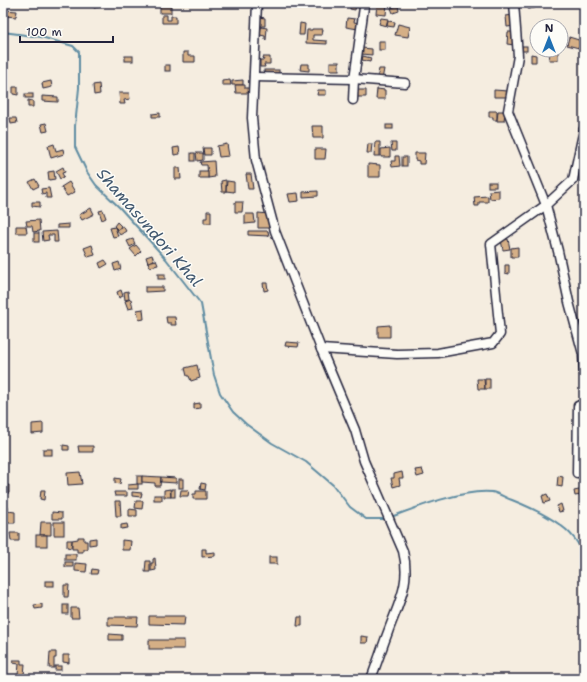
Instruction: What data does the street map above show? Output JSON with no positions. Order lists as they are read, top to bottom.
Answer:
{
  "water": ["Shamasundori Khal"],
  "scale_bar": "100 m",
  "north": "top"
}
